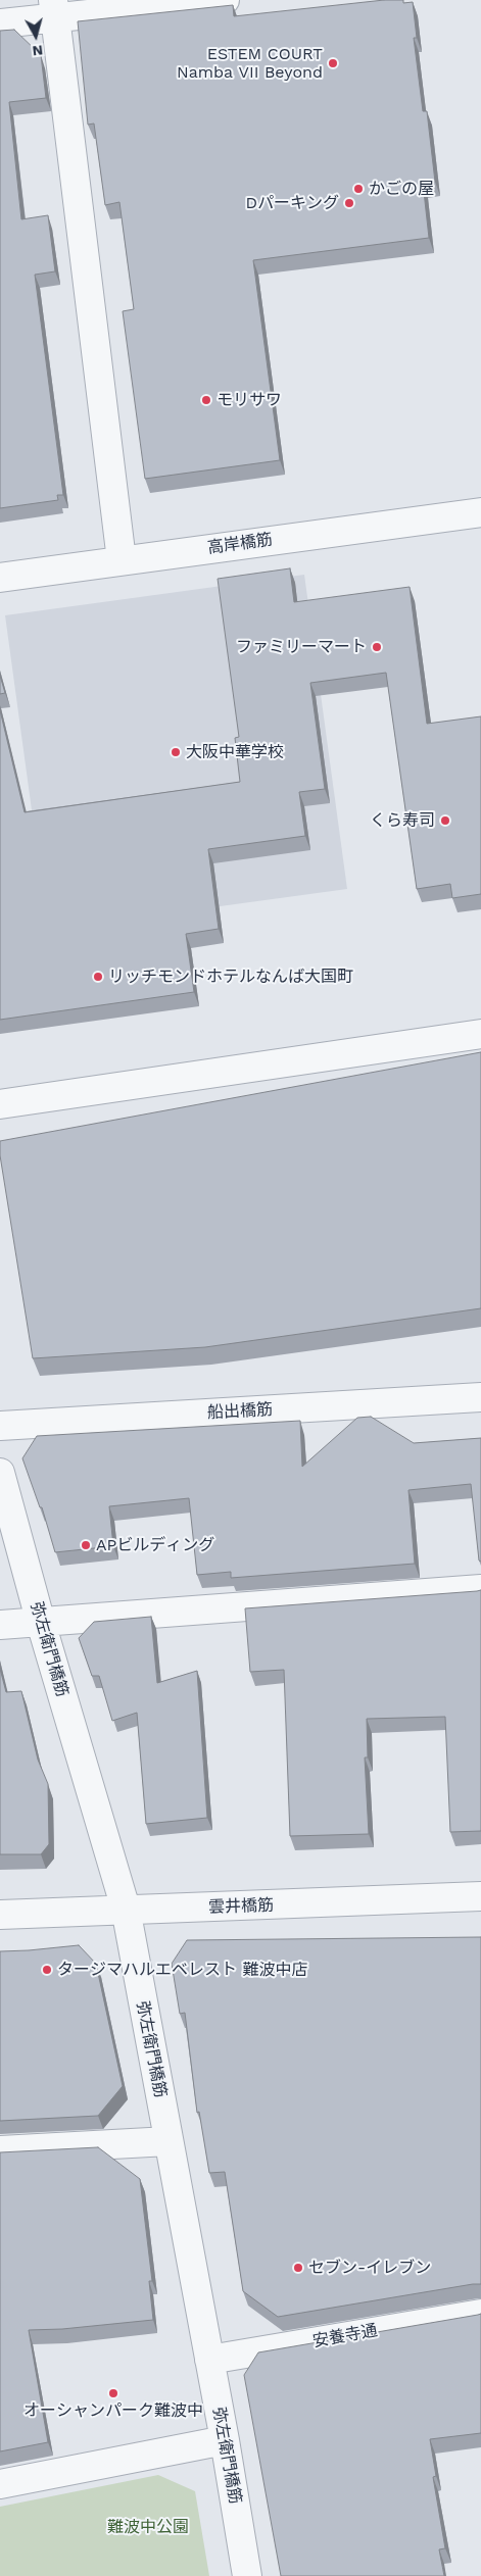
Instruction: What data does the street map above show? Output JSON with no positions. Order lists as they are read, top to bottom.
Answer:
{
  "streets": {
    "street": [
      "高岸橋筋",
      "船出橋筋",
      "弥左衛門橋筋",
      "雲井橋筋",
      "安養寺通"
    ]
  },
  "crossings": [
    ["弥左衛門橋筋", "雲井橋筋"],
    ["弥左衛門橋筋", "安養寺通"]
  ],
  "parks": ["難波中公園"],
  "places": [
    "ESTEM COURT Namba VII Beyond",
    "かごの屋",
    "Dパーキング",
    "モリサワ",
    "ファミリーマート",
    "大阪中華学校",
    "くら寿司",
    "リッチモンドホテルなんば大国町",
    "APビルディング",
    "タージマハルエベレスト 難波中店",
    "セブン-イレブン",
    "オーシャンパーク難波中"
  ],
  "north": "bottom"
}
